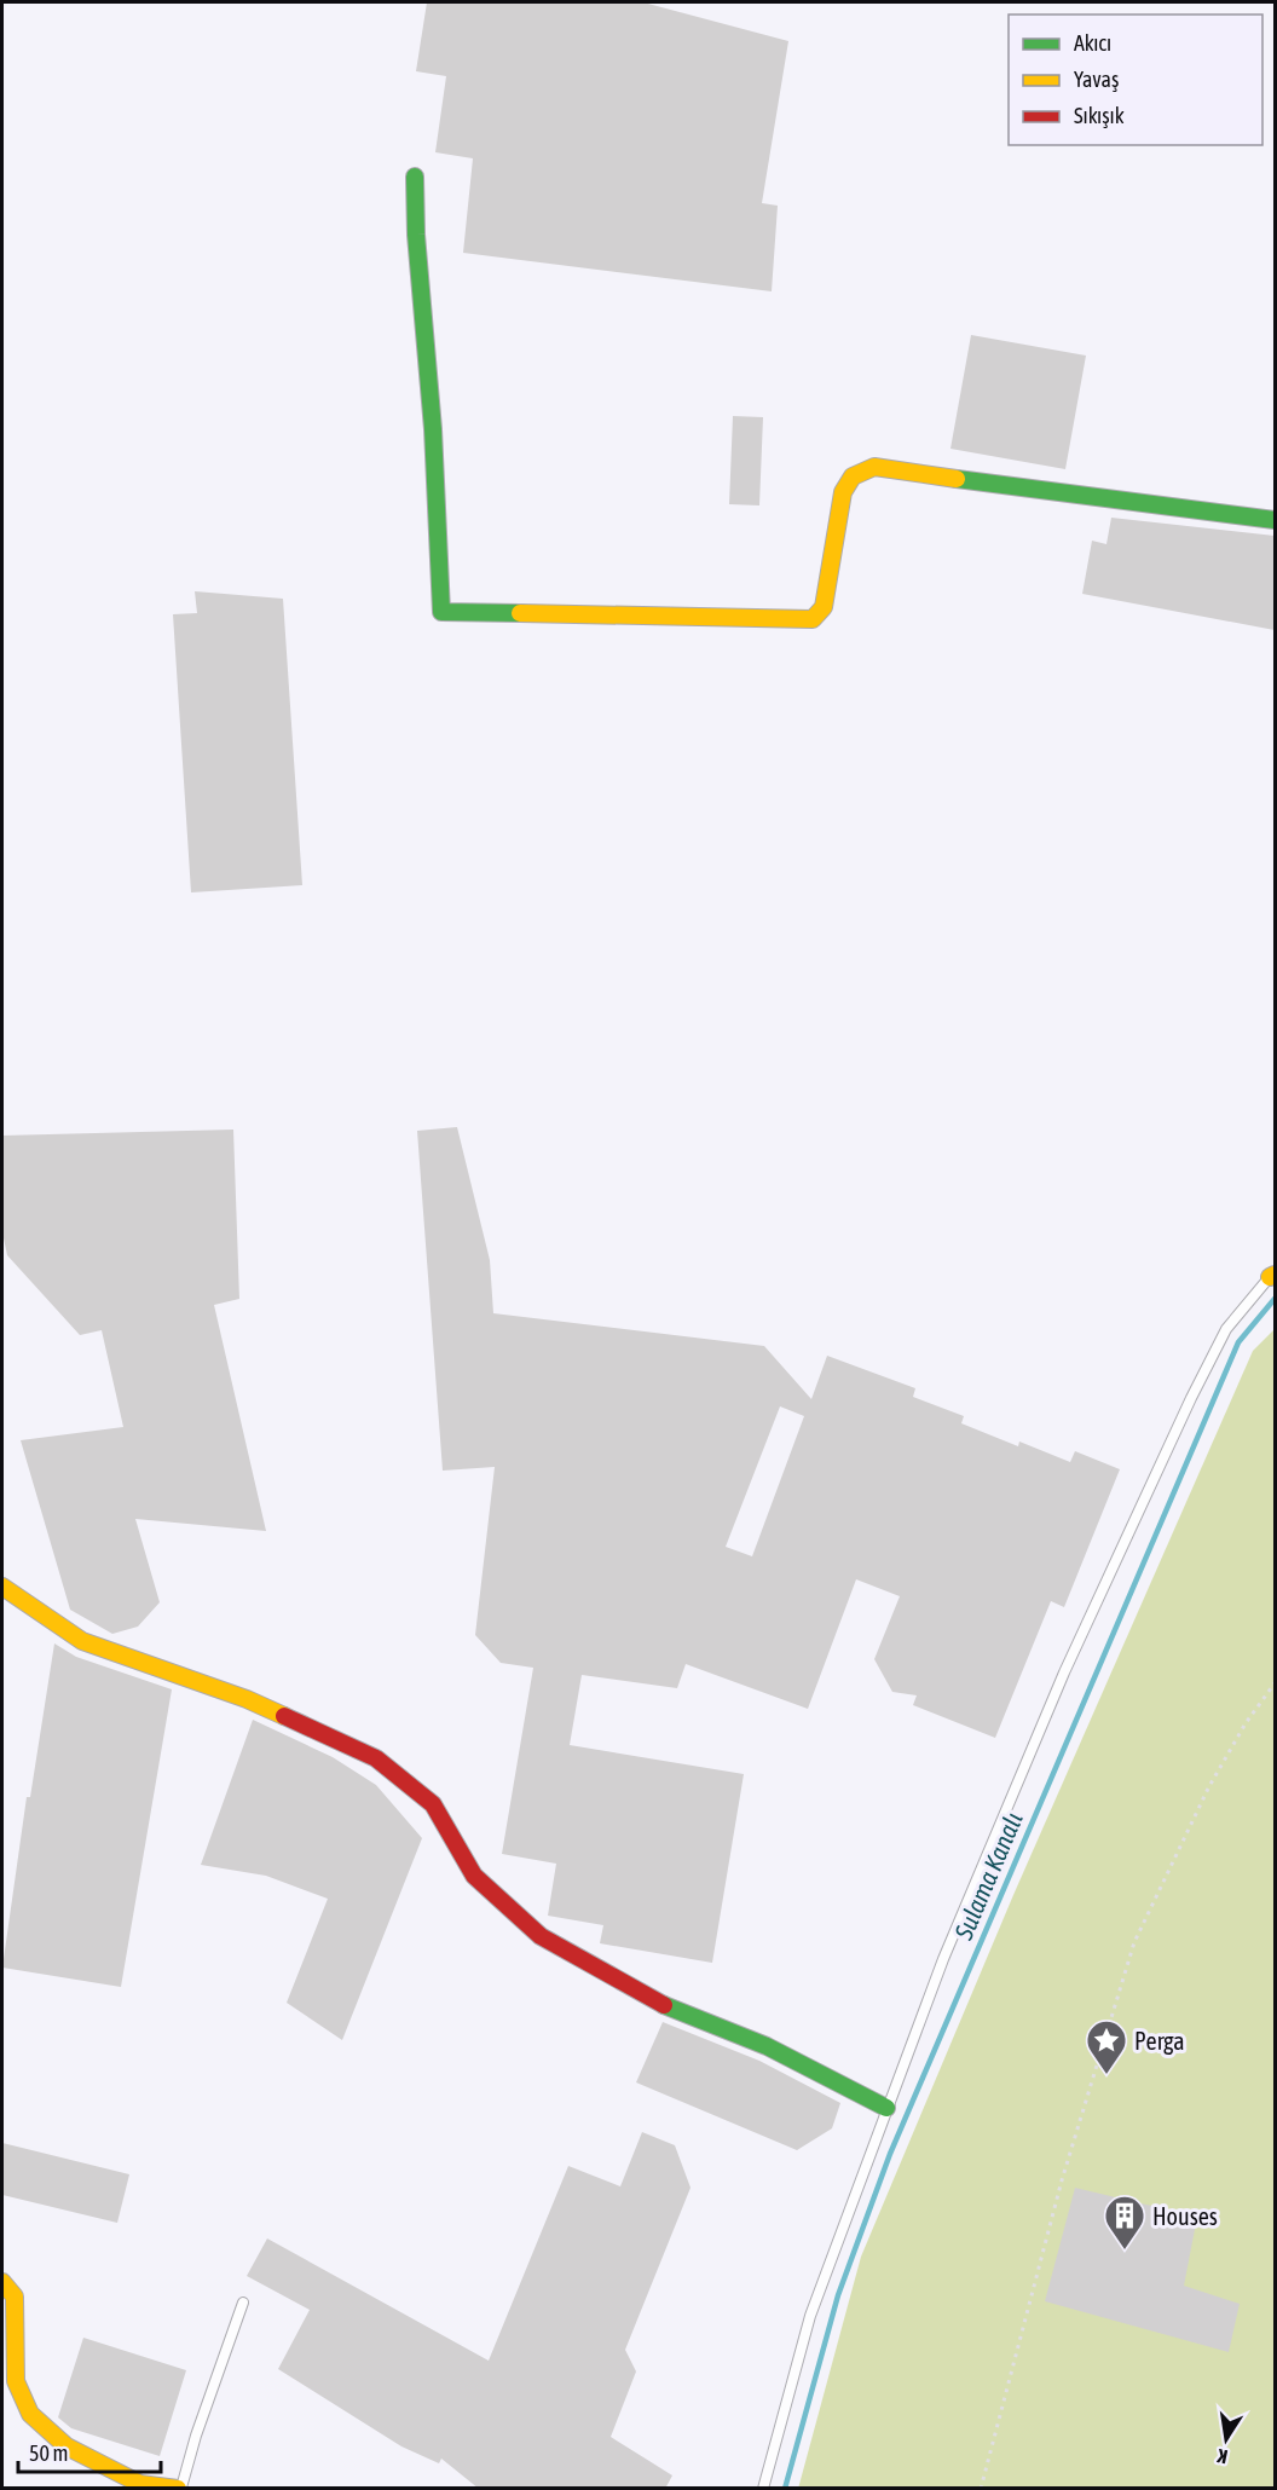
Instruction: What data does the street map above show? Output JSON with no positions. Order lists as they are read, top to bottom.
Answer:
{
  "water": ["Sulama Kanalı"],
  "places": {
    "place": ["Perga"],
    "building": ["Houses"]
  },
  "legend": ["Akıcı", "Yavaş", "Sıkışık"],
  "scale_bar": "50 m",
  "north": "bottom"
}
